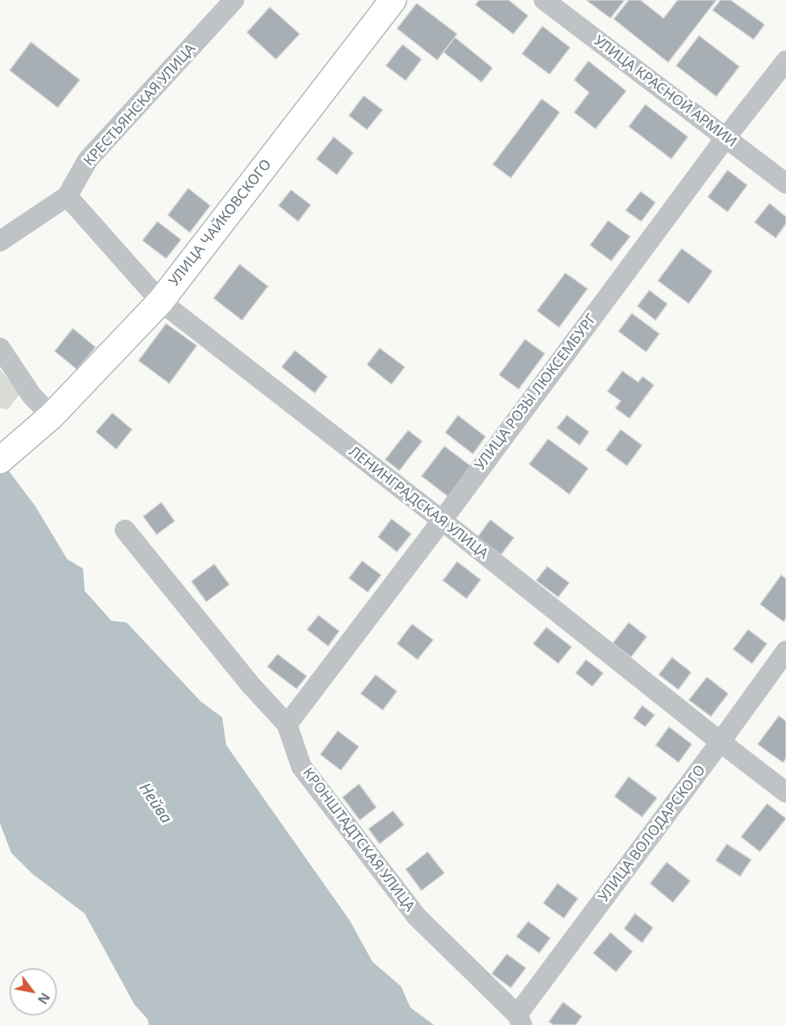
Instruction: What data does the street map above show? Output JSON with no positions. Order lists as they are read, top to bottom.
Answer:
{
  "streets": {
    "main road": ["УЛИЦА ЧАЙКОВСКОГО"],
    "street": [
      "УЛИЦА КРАСНОЙ АРМИИ",
      "КРЕСТЬЯНСКАЯ УЛИЦА",
      "УЛИЦА РОЗЫ ЛЮКСЕМБУРГ",
      "ЛЕНИНГРАДСКАЯ УЛИЦА",
      "УЛИЦА ВОЛОДАРСКОГО",
      "КРОНШТАДТСКАЯ УЛИЦА"
    ]
  },
  "crossings": [
    ["УЛИЦА КРАСНОЙ АРМИИ", "УЛИЦА РОЗЫ ЛЮКСЕМБУРГ"],
    ["КРЕСТЬЯНСКАЯ УЛИЦА", "ЛЕНИНГРАДСКАЯ УЛИЦА"],
    ["УЛИЦА ЧАЙКОВСКОГО", "ЛЕНИНГРАДСКАЯ УЛИЦА"],
    ["УЛИЦА РОЗЫ ЛЮКСЕМБУРГ", "ЛЕНИНГРАДСКАЯ УЛИЦА"],
    ["УЛИЦА РОЗЫ ЛЮКСЕМБУРГ", "КРОНШТАДТСКАЯ УЛИЦА"],
    ["ЛЕНИНГРАДСКАЯ УЛИЦА", "УЛИЦА ВОЛОДАРСКОГО"],
    ["УЛИЦА ВОЛОДАРСКОГО", "КРОНШТАДТСКАЯ УЛИЦА"]
  ],
  "water": ["Нейва"],
  "north": "bottom right"
}
